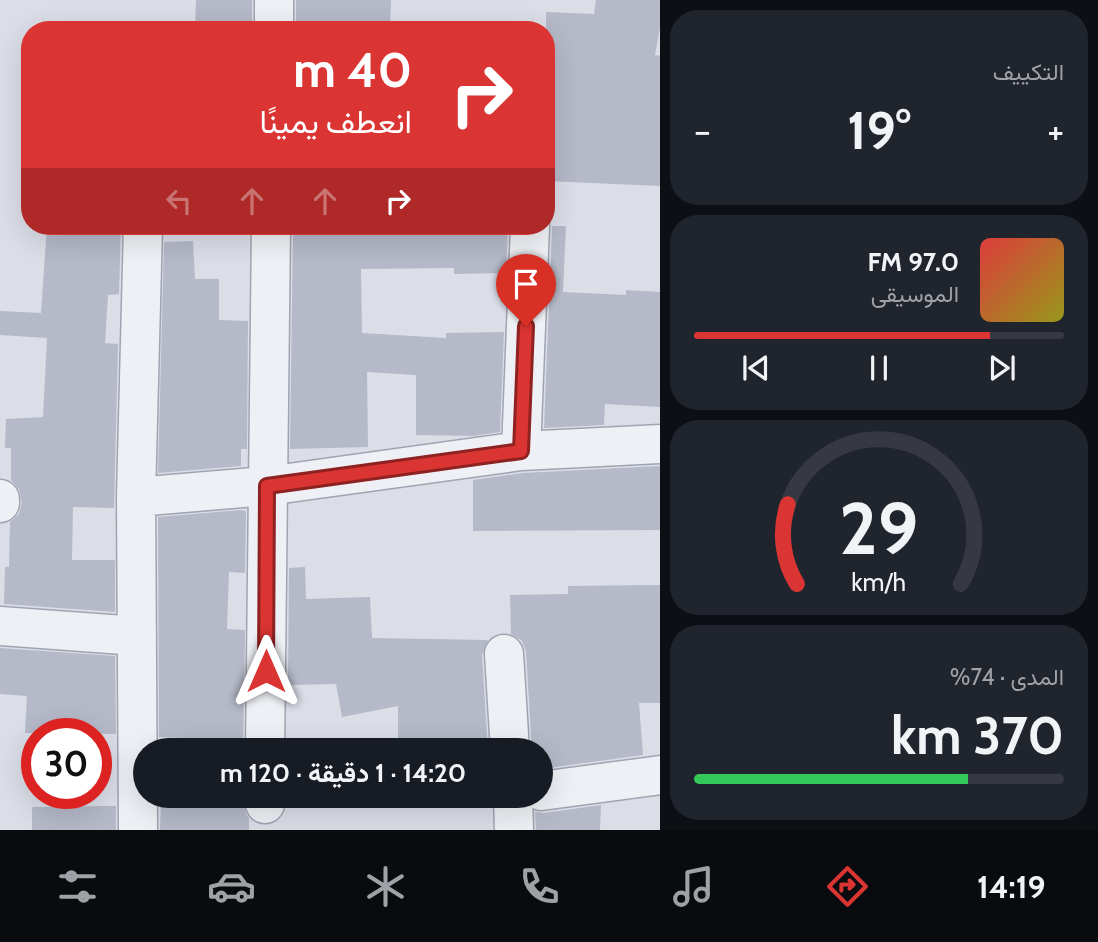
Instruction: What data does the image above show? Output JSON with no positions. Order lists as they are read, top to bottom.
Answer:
{
  "page": {
    "tile": [
      "التكييف",
      ["المدى · 74%", "370 km"]
    ],
    "turn": ["40 m", "انعطف يمينًا"],
    "heat": ["−", "19°", "+"],
    "song": ["97.0 FM", "الموسيقى"],
    "limit": "30",
    "trip": "14:20 · 1 دقيقة · 120 m",
    "tabs": "14:19",
    "gauge": ["29", "km/h"]
  }
}
